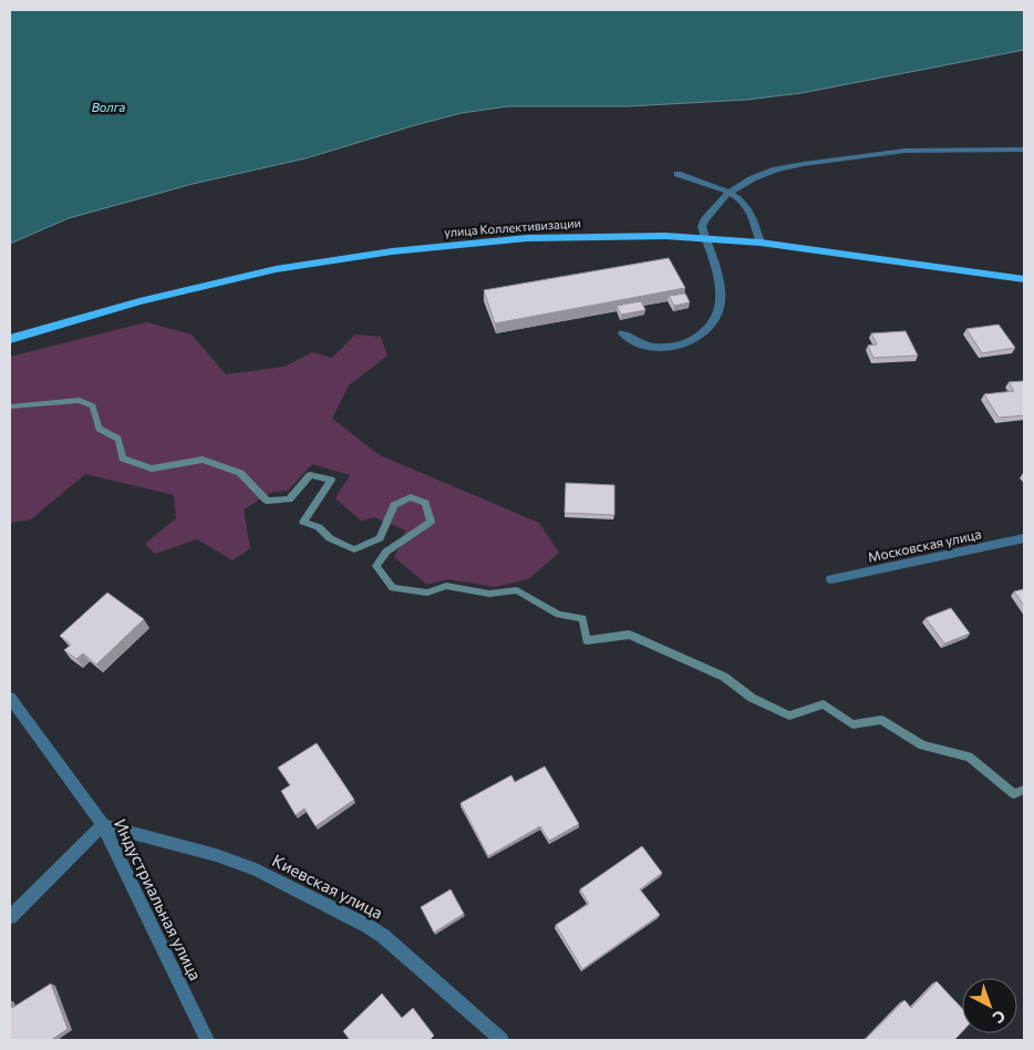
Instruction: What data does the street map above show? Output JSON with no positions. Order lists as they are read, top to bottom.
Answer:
{
  "streets": {
    "main road": ["улица Коллективизации"],
    "street": ["Московская улица", "Киевская улица", "Индустриальная улица"]
  },
  "crossings": [
    ["Киевская улица", "Индустриальная улица"]
  ],
  "water": ["Волга"],
  "north": "bottom right"
}
